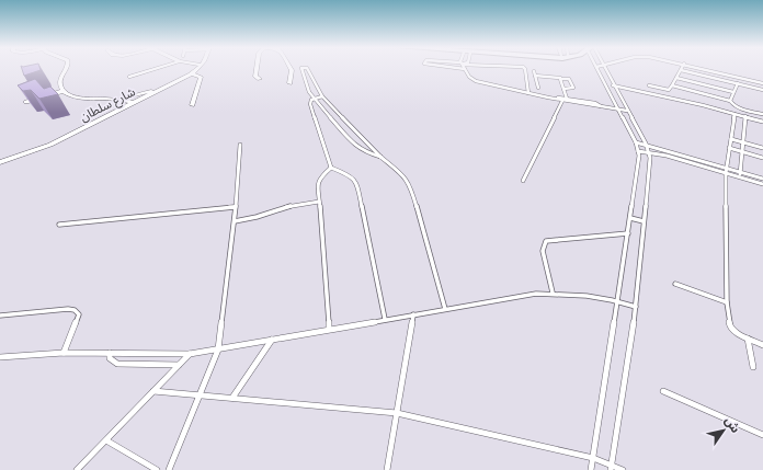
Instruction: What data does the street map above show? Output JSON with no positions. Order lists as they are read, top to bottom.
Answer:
{
  "streets": {
    "street": ["شارع سلطان"]
  },
  "north": "top right"
}
